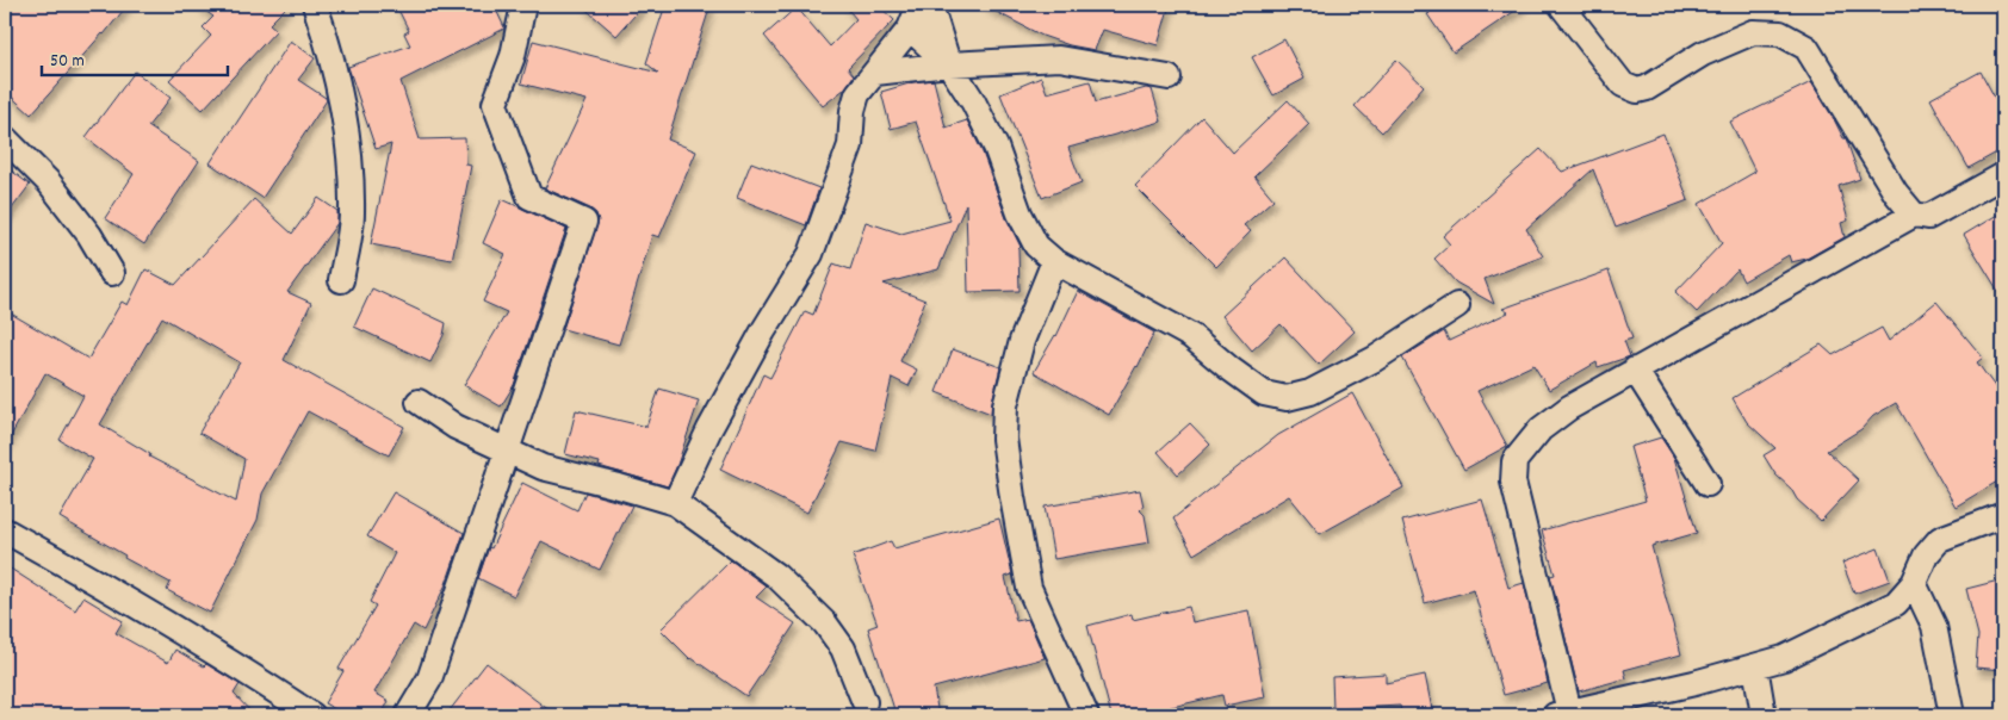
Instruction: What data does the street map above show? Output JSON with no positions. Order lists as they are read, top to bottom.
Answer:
{
  "scale_bar": "50 m"
}
